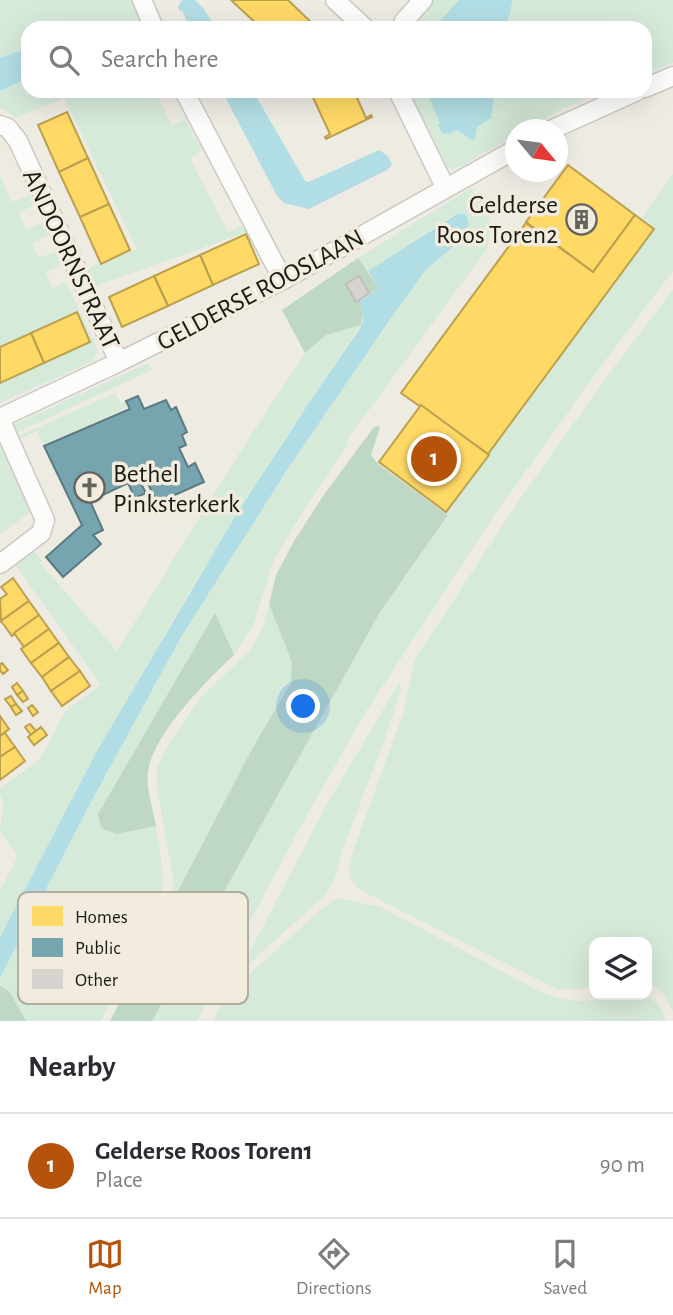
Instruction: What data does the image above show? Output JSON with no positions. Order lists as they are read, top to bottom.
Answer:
{
  "streets": {
    "street": ["ANDOORNSTRAAT", "GELDERSE ROOSLAAN"]
  },
  "crossings": [
    ["ANDOORNSTRAAT", "GELDERSE ROOSLAAN"]
  ],
  "places": {
    "building": ["Gelderse Roos Toren2"],
    "church": ["Bethel Pinksterkerk"]
  },
  "legend": ["Homes", "Public", "Other"],
  "north": "bottom right",
  "page": {
    "search": "Search here",
    "pins": "1",
    "heading": "Nearby",
    "list": [
      {
        "mark": "1",
        "name": "Gelderse Roos Toren1",
        "note": "Place",
        "value": "90 m"
      }
    ],
    "nav": ["Map", "Directions", "Saved"]
  }
}
